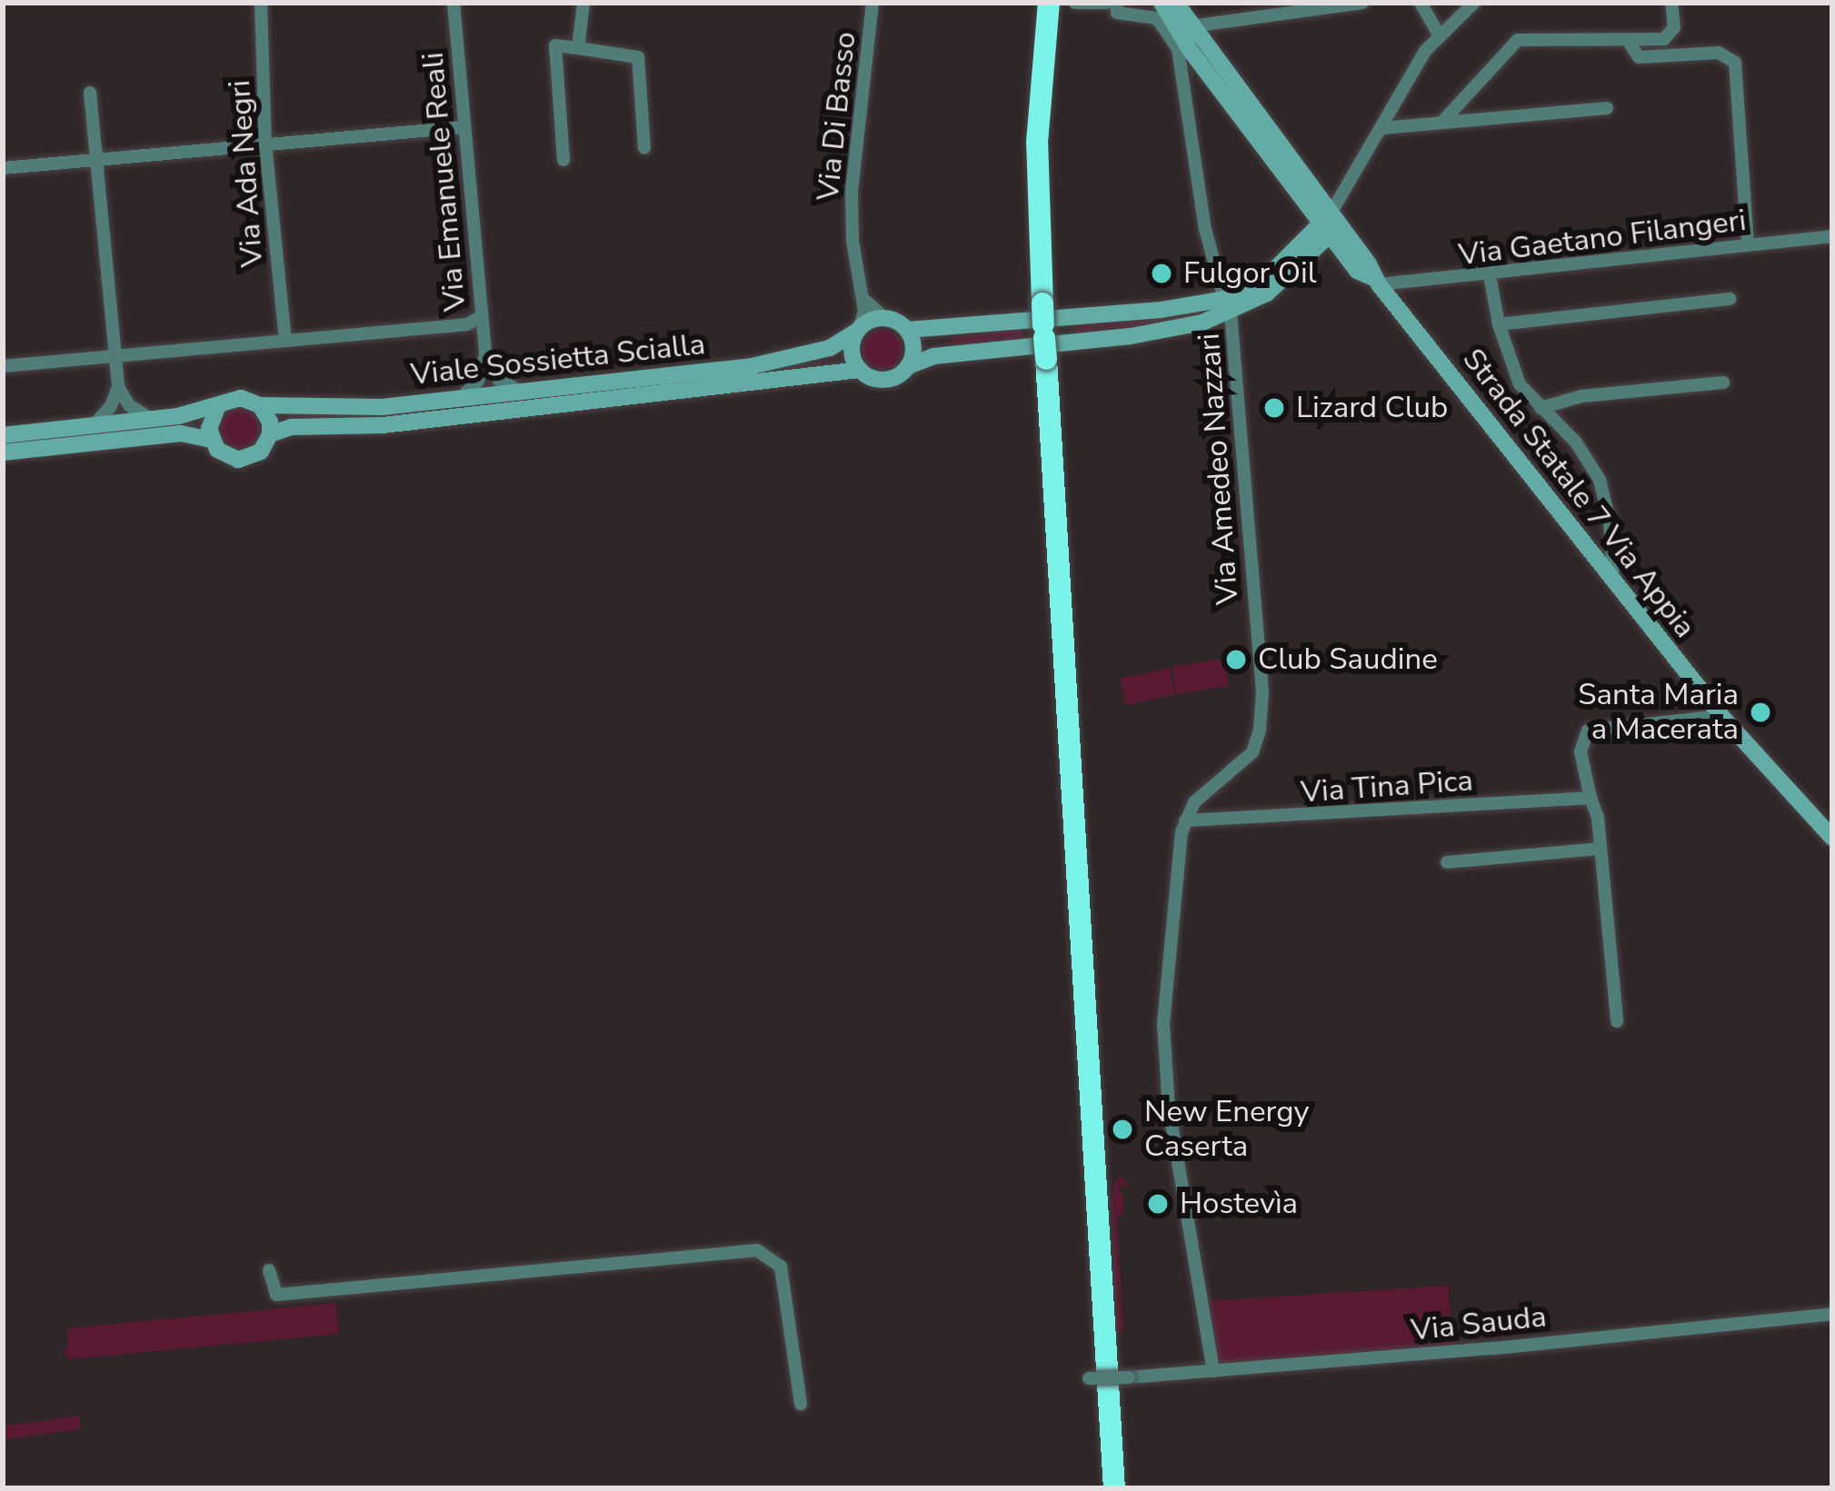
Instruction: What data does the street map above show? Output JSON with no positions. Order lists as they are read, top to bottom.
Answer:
{
  "streets": {
    "street": [
      "Via Di Basso",
      "Via Ada Negri",
      "Via Emanuele Reali",
      "Via Gaetano Filangeri",
      "Viale Sossietta Scialla",
      "Via Amedeo Nazzari",
      "Strada Statale 7 Via Appia",
      "Via Tina Pica",
      "Via Sauda"
    ]
  },
  "crossings": [
    ["Via Di Basso", "Viale Sossietta Scialla"],
    ["Via Gaetano Filangeri", "Strada Statale 7 Via Appia"],
    ["Viale Sossietta Scialla", "Via Amedeo Nazzari"],
    ["Viale Sossietta Scialla", "Strada Statale 7 Via Appia"],
    ["Via Amedeo Nazzari", "Via Tina Pica"],
    ["Via Amedeo Nazzari", "Via Sauda"]
  ],
  "places": [
    "Fulgor Oil",
    "Lizard Club",
    "Club Saudine",
    "Santa Maria a Macerata",
    "New Energy Caserta",
    "Hostevìa"
  ]
}
